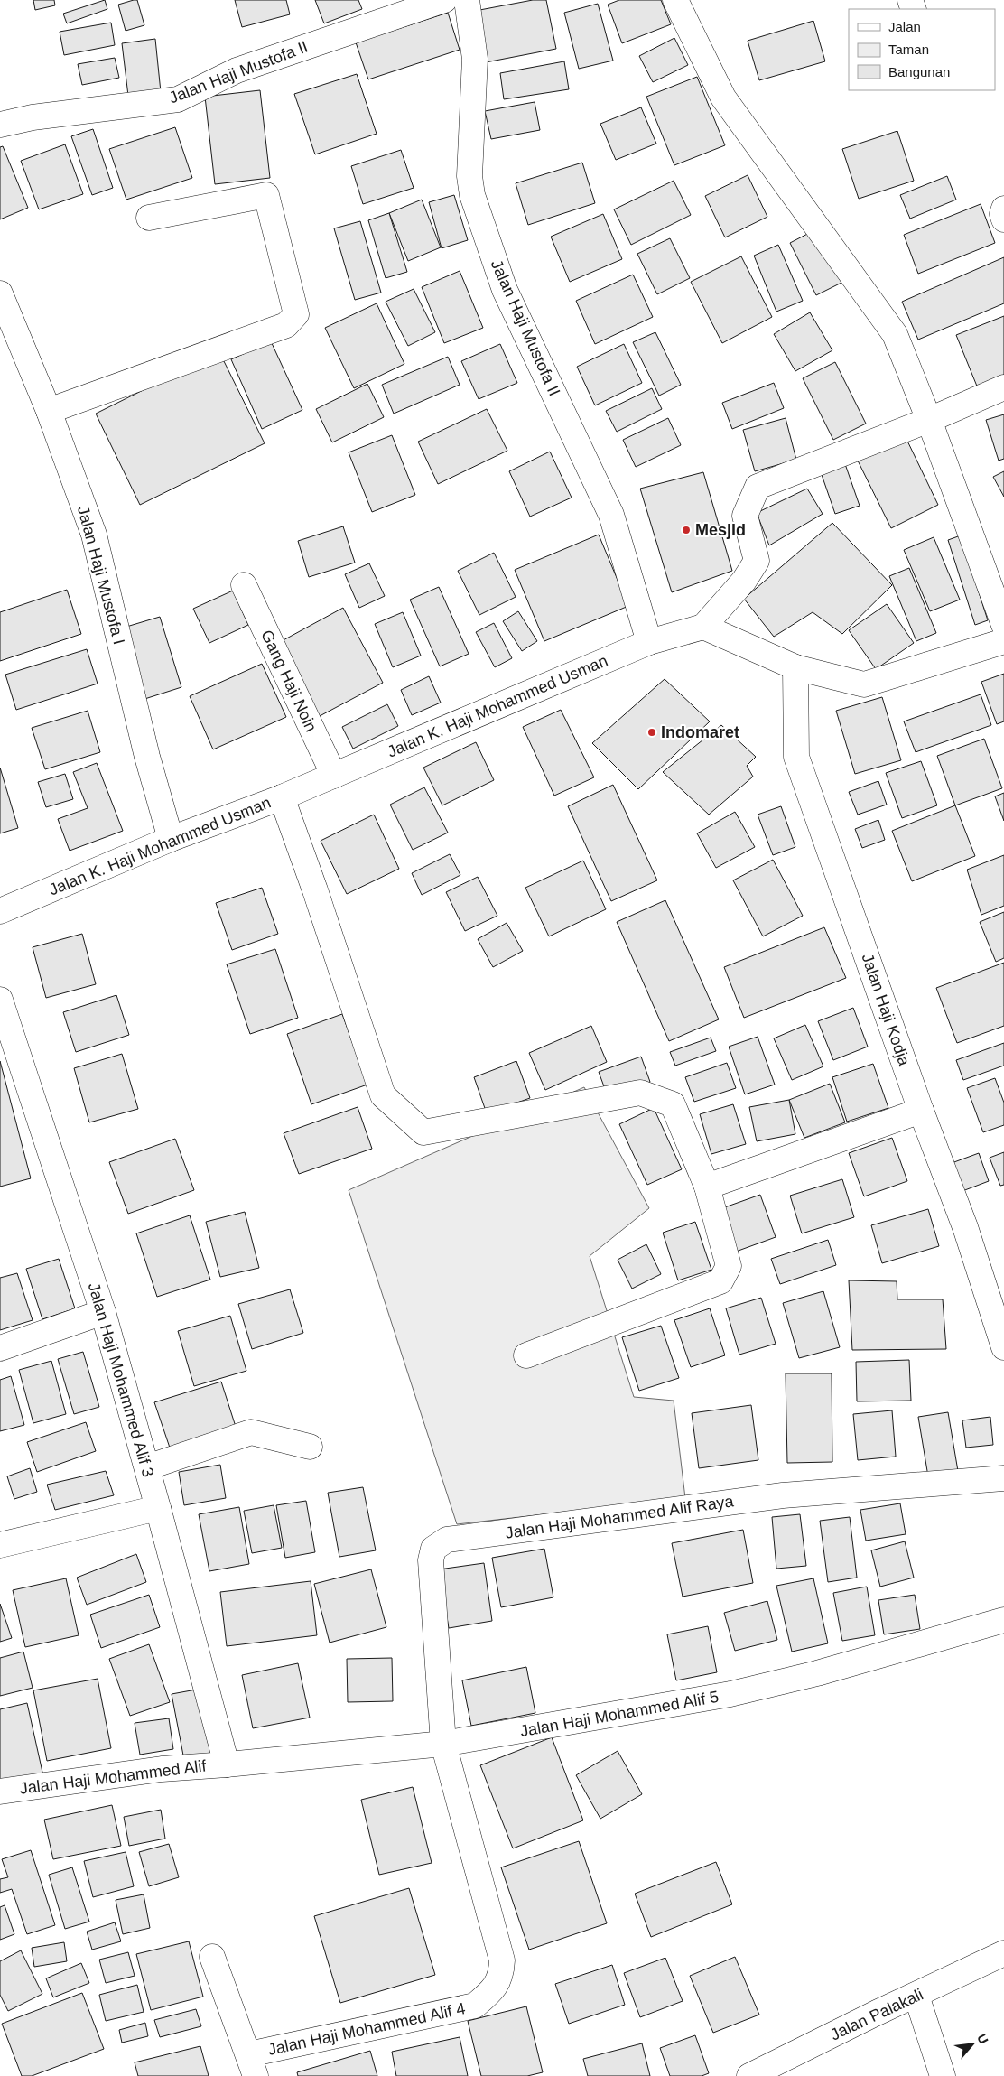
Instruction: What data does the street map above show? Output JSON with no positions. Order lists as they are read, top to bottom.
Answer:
{
  "streets": {
    "street": [
      "Jalan Haji Mustofa II",
      "Jalan Haji Mustofa I",
      "Gang Haji Noin",
      "Jalan K. Haji Mohammed Usman",
      "Jalan Haji Kodja",
      "Jalan Haji Mohammed Alif 3",
      "Jalan Haji Mohammed Alif Raya",
      "Jalan Haji Mohammed Alif 5",
      "Jalan Haji Mohammed Alif",
      "Jalan Palakali",
      "Jalan Haji Mohammed Alif 4"
    ]
  },
  "crossings": [
    ["Jalan Haji Mustofa II", "Jalan K. Haji Mohammed Usman"],
    ["Jalan Haji Mustofa I", "Jalan K. Haji Mohammed Usman"],
    ["Gang Haji Noin", "Jalan K. Haji Mohammed Usman"],
    ["Jalan Haji Mohammed Alif 3", "Jalan Haji Mohammed Alif 5"],
    ["Jalan Haji Mohammed Alif 3", "Jalan Haji Mohammed Alif"],
    ["Jalan Haji Mohammed Alif Raya", "Jalan Haji Mohammed Alif 5"],
    ["Jalan Haji Mohammed Alif Raya", "Jalan Haji Mohammed Alif 4"],
    ["Jalan Haji Mohammed Alif 5", "Jalan Haji Mohammed Alif"],
    ["Jalan Haji Mohammed Alif 5", "Jalan Haji Mohammed Alif 4"]
  ],
  "places": ["Mesjid", "Indomaret"],
  "legend": ["Jalan", "Taman", "Bangunan"],
  "north": "top right"
}
